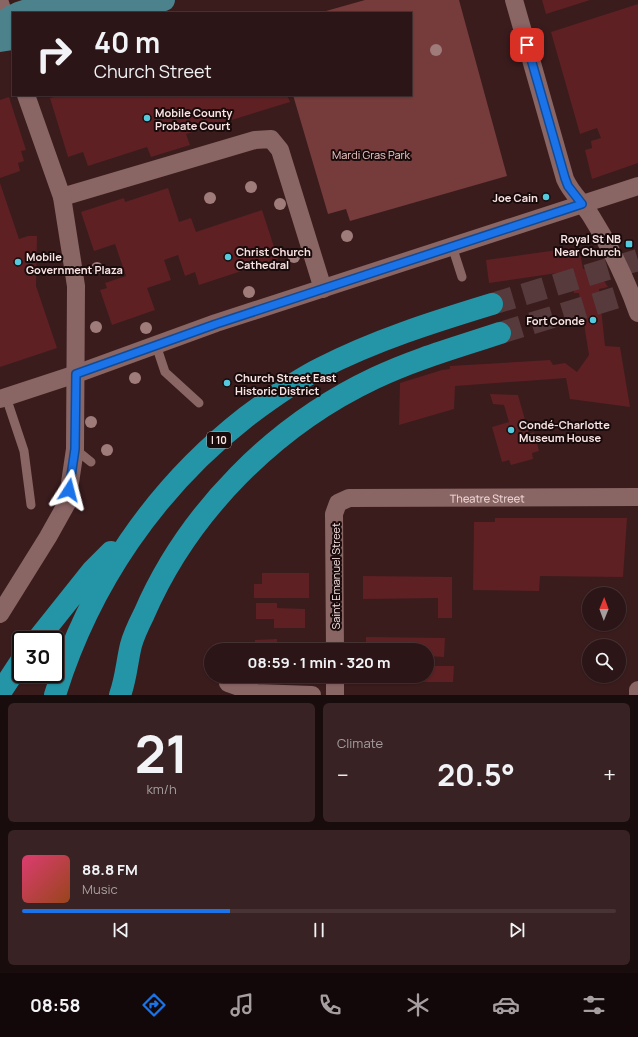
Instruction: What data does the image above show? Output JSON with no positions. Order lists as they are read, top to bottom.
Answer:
{
  "streets": {
    "highway": ["I 10"],
    "street": ["Theatre Street", "Saint Emanuel Street"]
  },
  "crossings": [
    ["Theatre Street", "Saint Emanuel Street"]
  ],
  "parks": ["Mardi Gras Park"],
  "places": {
    "other": [
      "Mobile County Probate Court",
      "Joe Cain",
      "Christ Church Cathedral",
      "Mobile Government Plaza",
      "Fort Conde",
      "Church Street East Historic District",
      "Condé-Charlotte Museum House"
    ],
    "transit": ["Royal St NB Near Church"]
  },
  "north": "top",
  "page": {
    "turn": ["40 m", "Church Street"],
    "limit": "30",
    "trip": "08:59 · 1 min · 320 m",
    "tile": [
      ["21", "km/h"],
      "Climate"
    ],
    "heat": ["−", "20.5°", "+"],
    "song": ["88.8 FM", "Music"],
    "tabs": "08:58"
  }
}
